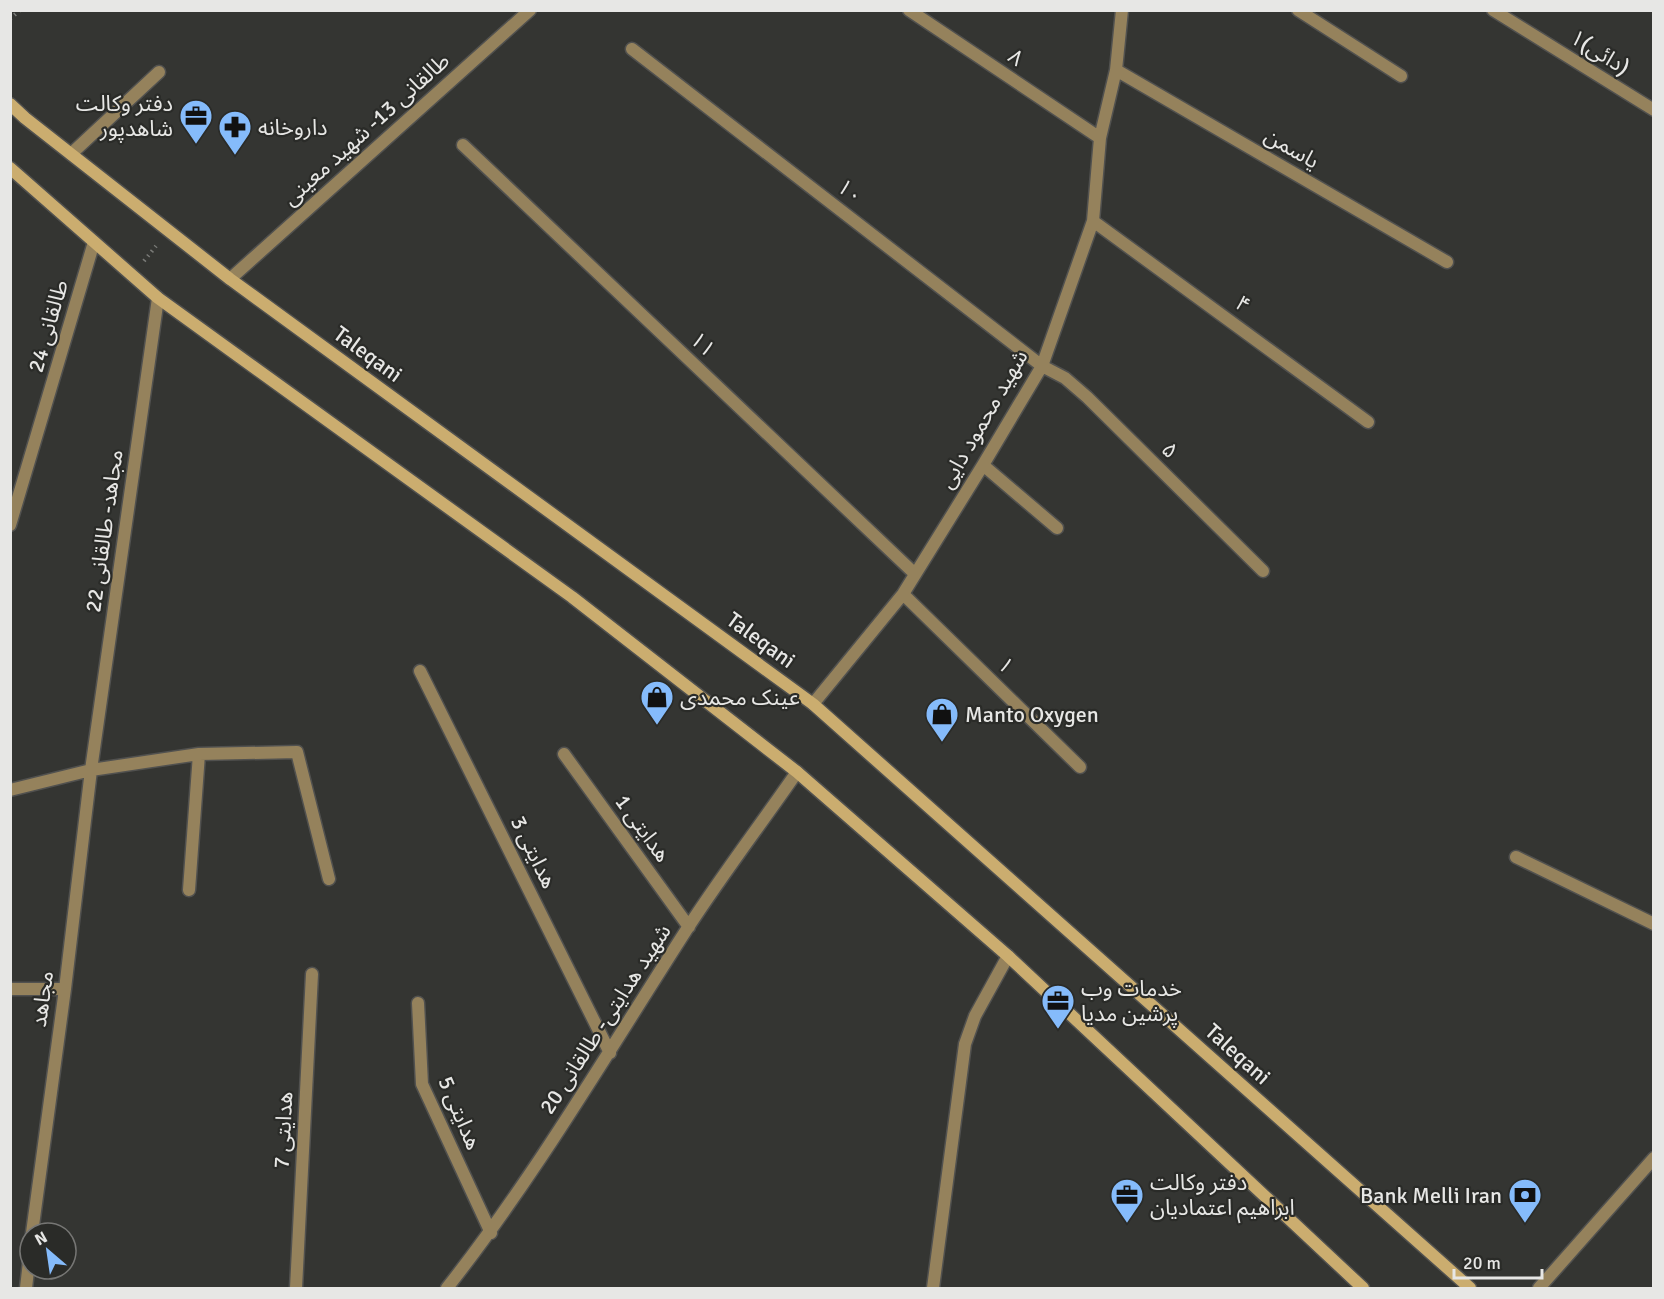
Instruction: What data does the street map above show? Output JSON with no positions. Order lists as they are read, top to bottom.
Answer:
{
  "streets": {
    "main road": ["Taleqani"],
    "street": [
      "۱(دائی)",
      "۸",
      "طالقانی 13- شهید معینی",
      "یاسمن",
      "۱۰",
      "۴",
      "طالقانی 24",
      "۱۱",
      "شهید محمود دایی",
      "۵",
      "مجاهد- طالقانی 22",
      "۱",
      "هدایتی 1",
      "هدایتی 3",
      "مجاهد",
      "شهید هدایتی- طالقانی 20",
      "هدایتی 5",
      "هدایتی 7"
    ]
  },
  "crossings": [
    ["۸", "شهید محمود دایی"],
    ["طالقانی 13- شهید معینی", "Taleqani"],
    ["یاسمن", "شهید محمود دایی"],
    ["۱۰", "شهید محمود دایی"],
    ["۱۰", "۵"],
    ["۴", "شهید محمود دایی"],
    ["۱۱", "شهید محمود دایی"],
    ["Taleqani", "شهید محمود دایی"],
    ["شهید محمود دایی", "۵"],
    ["شهید محمود دایی", "۱"],
    ["مجاهد- طالقانی 22", "مجاهد"],
    ["هدایتی 1", "شهید هدایتی- طالقانی 20"],
    ["هدایتی 3", "شهید هدایتی- طالقانی 20"],
    ["شهید هدایتی- طالقانی 20", "هدایتی 5"]
  ],
  "places": {
    "office": ["دفتر وکالت شاهدپور", "خدمات وب پرشین مدیا", "دفتر وکالت ابراهیم اعتمادیان"],
    "pharmacy": ["داروخانه"],
    "shop": ["عینک محمدی", "Manto Oxygen"],
    "bank": ["Bank Melli Iran"]
  },
  "scale_bar": "20 m",
  "north": "top left"
}
